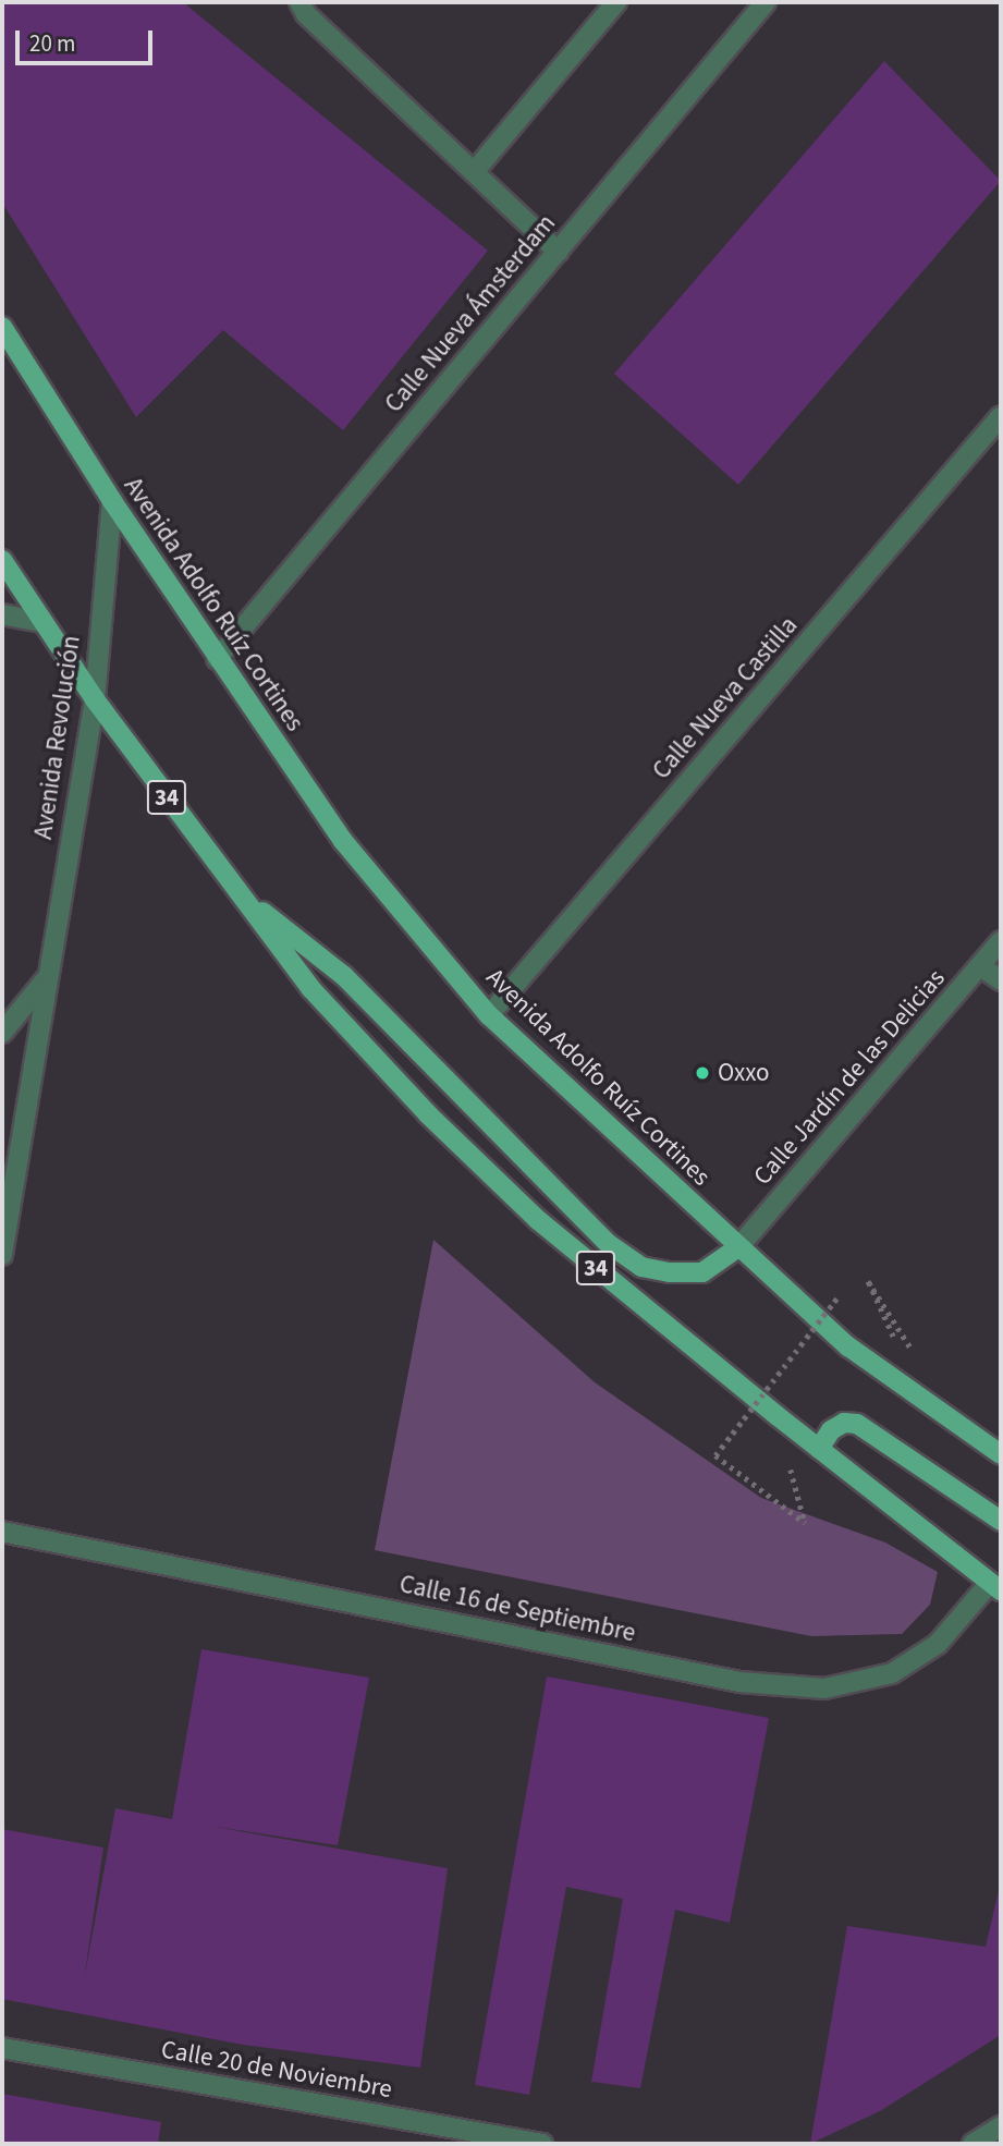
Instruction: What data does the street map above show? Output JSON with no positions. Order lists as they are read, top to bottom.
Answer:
{
  "streets": {
    "main road": ["Avenida Adolfo Ruíz Cortines", "34"],
    "street": [
      "Calle Nueva Ámsterdam",
      "Calle Nueva Castilla",
      "Avenida Revolución",
      "Calle Jardín de las Delicias",
      "Calle 16 de Septiembre",
      "Calle 20 de Noviembre"
    ]
  },
  "crossings": [
    ["Calle Nueva Ámsterdam", "Avenida Adolfo Ruíz Cortines"],
    ["Avenida Adolfo Ruíz Cortines", "Calle Nueva Castilla"],
    ["Avenida Adolfo Ruíz Cortines", "Avenida Revolución"],
    ["Avenida Adolfo Ruíz Cortines", "Calle Jardín de las Delicias"],
    ["Avenida Revolución", "34"],
    ["34", "Calle 16 de Septiembre"]
  ],
  "places": ["Oxxo"],
  "scale_bar": "20 m"
}
